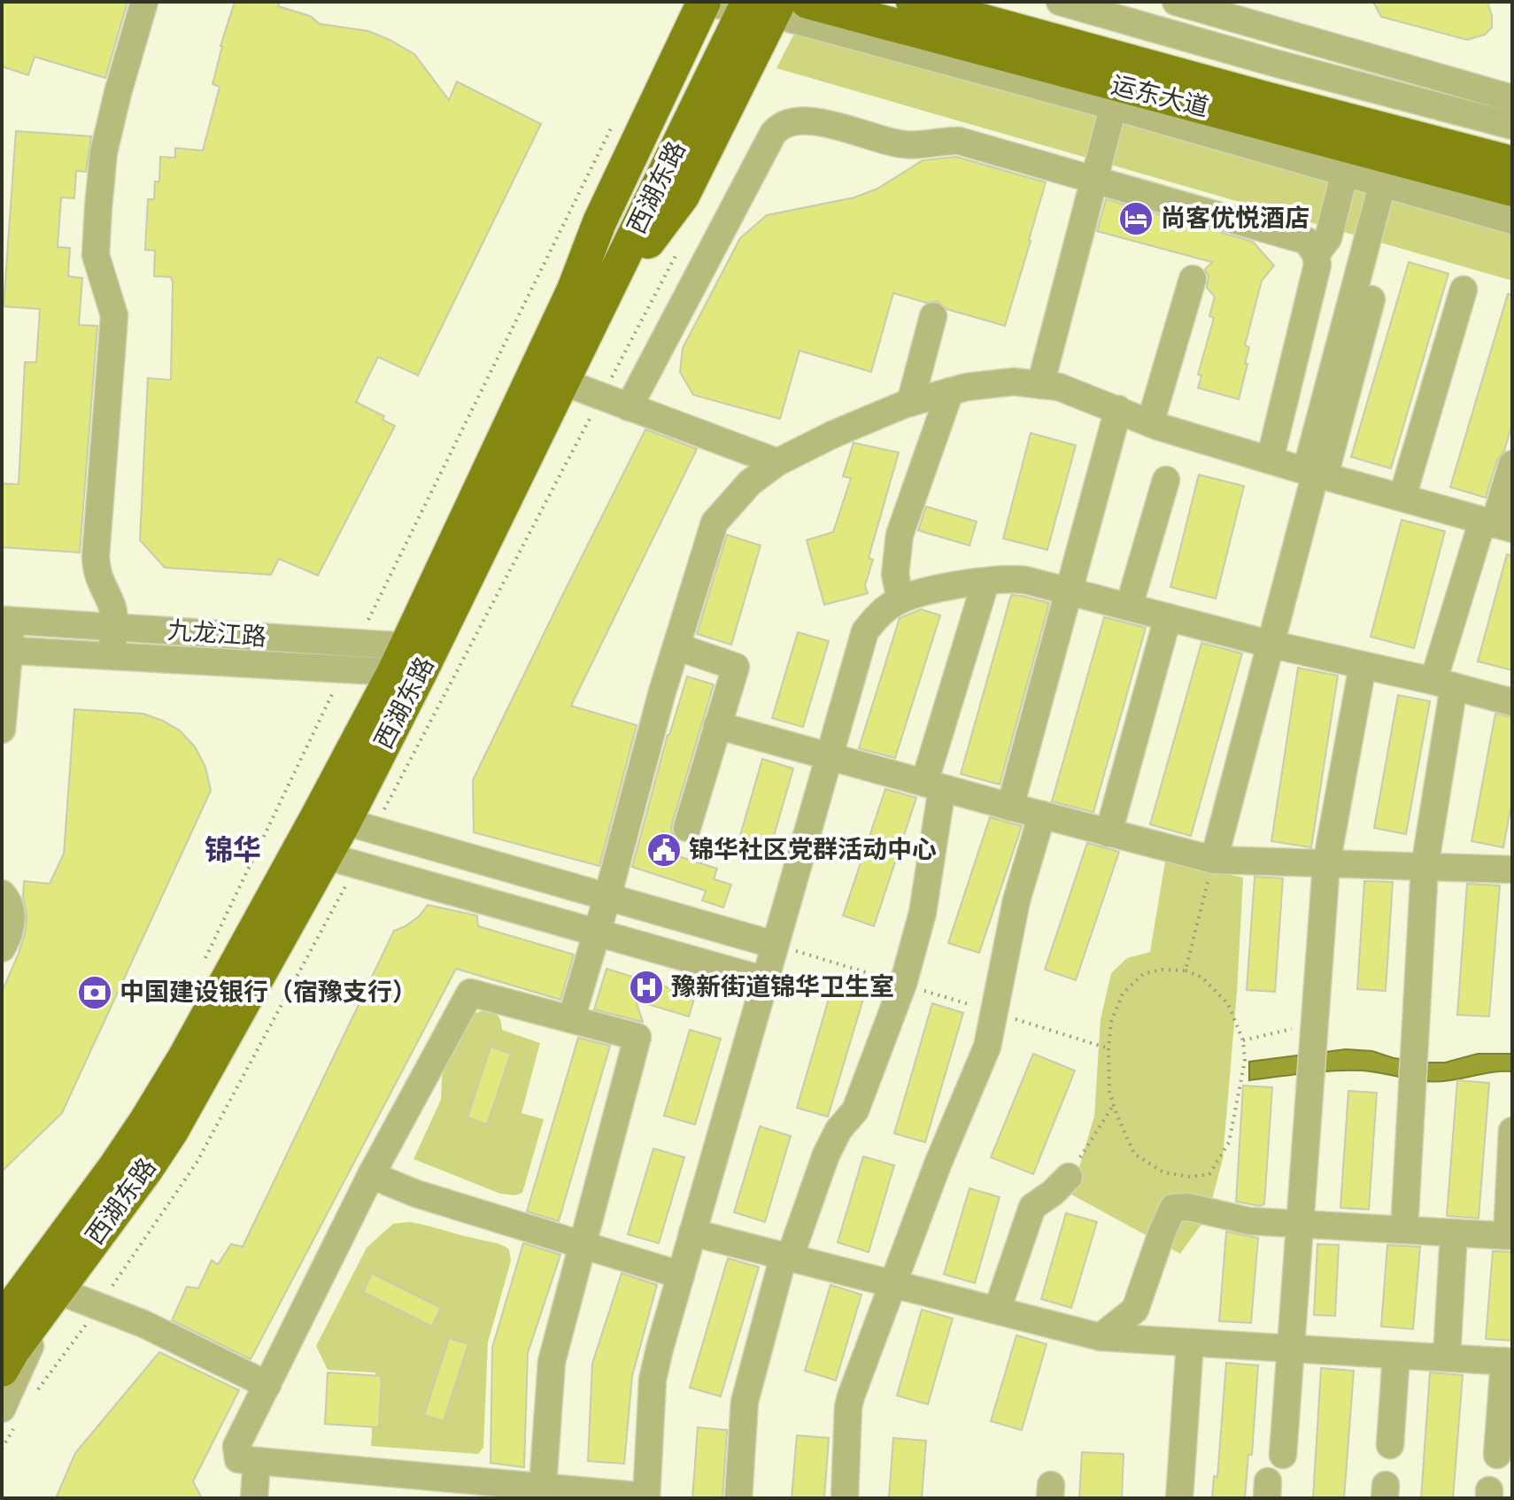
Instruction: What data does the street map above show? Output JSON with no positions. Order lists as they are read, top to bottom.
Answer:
{
  "streets": {
    "main road": ["运东大道", "西湖东路"],
    "street": ["九龙江路"]
  },
  "crossings": [
    ["西湖东路", "九龙江路"]
  ],
  "districts": ["锦华"],
  "places": {
    "hotel": ["尚客优悦酒店"],
    "public building": ["锦华社区党群活动中心"],
    "hospital": ["豫新街道锦华卫生室"],
    "bank": ["中国建设银行（宿豫支行）"]
  }
}
